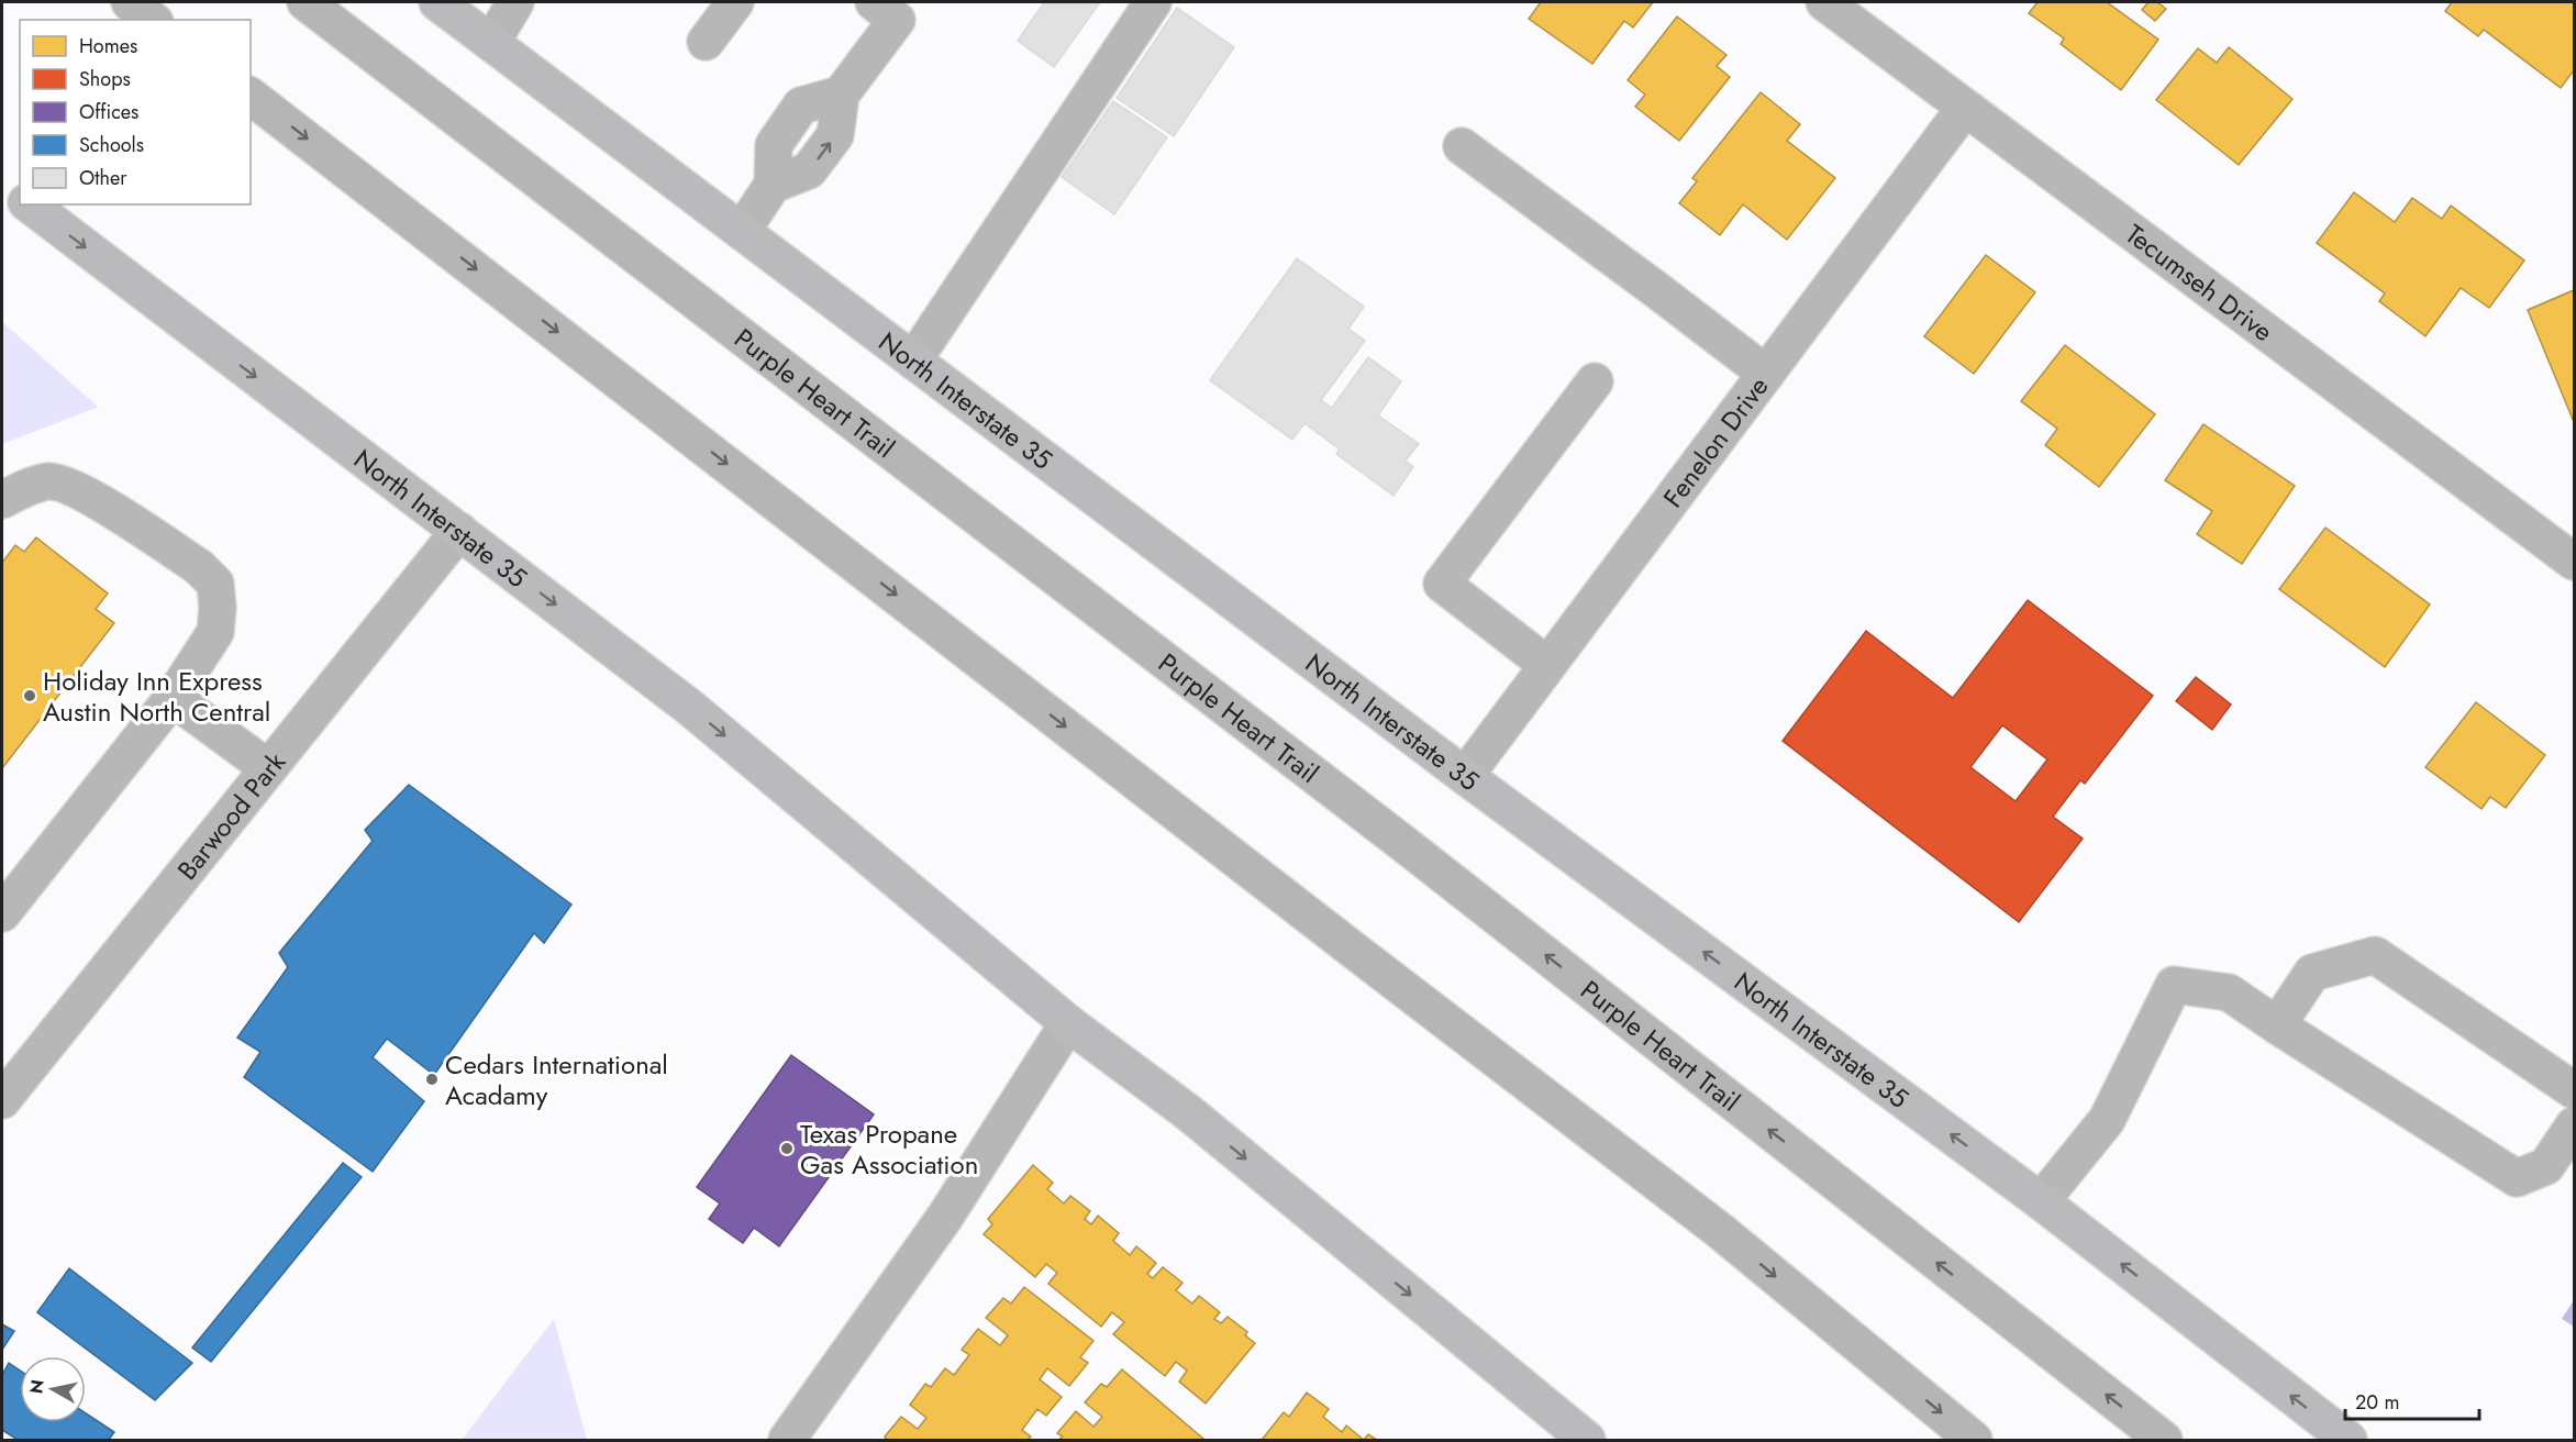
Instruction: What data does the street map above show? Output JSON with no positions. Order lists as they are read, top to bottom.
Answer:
{
  "streets": {
    "highway": ["Purple Heart Trail"],
    "main road": ["North Interstate 35"],
    "street": ["Tecumseh Drive", "Fenelon Drive", "Barwood Park"]
  },
  "crossings": [
    ["Tecumseh Drive", "Fenelon Drive"],
    ["North Interstate 35", "Fenelon Drive"],
    ["North Interstate 35", "Barwood Park"]
  ],
  "places": ["Holiday Inn Express Austin North Central", "Cedars International Acadamy", "Texas Propane Gas Association"],
  "legend": [
    "Homes",
    "Shops",
    "Offices",
    "Schools",
    "Other"
  ],
  "scale_bar": "20 m",
  "north": "left"
}
